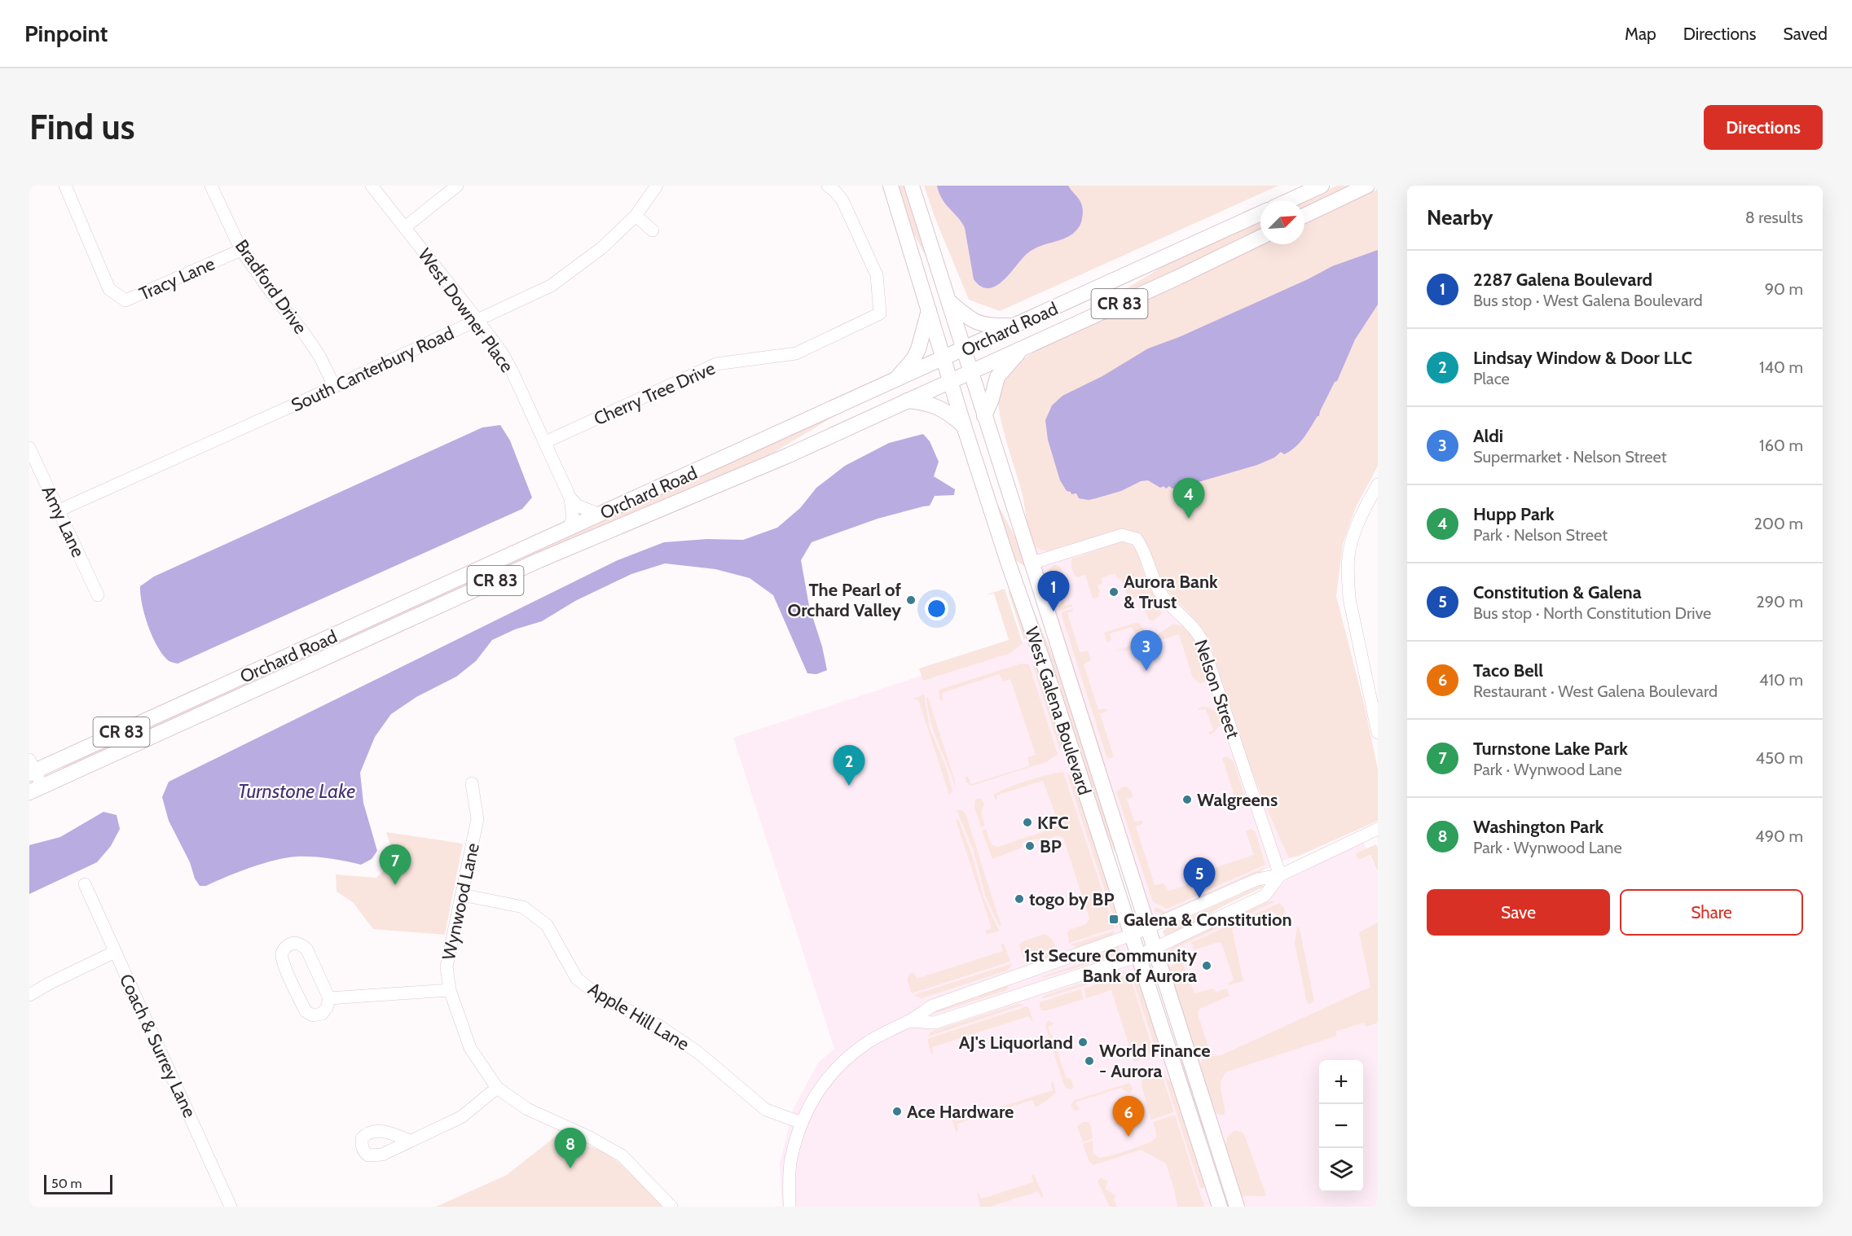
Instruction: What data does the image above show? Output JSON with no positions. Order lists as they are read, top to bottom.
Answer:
{
  "streets": {
    "main road": ["CR 83", "Orchard Road", "West Galena Boulevard"],
    "street": [
      "Tracy Lane",
      "Bradford Drive",
      "West Downer Place",
      "South Canterbury Road",
      "Cherry Tree Drive",
      "Amy Lane",
      "Nelson Street",
      "Wynwood Lane",
      "Apple Hill Lane",
      "Coach & Surrey Lane"
    ]
  },
  "crossings": [
    ["Tracy Lane", "Bradford Drive"],
    ["Bradford Drive", "South Canterbury Road"],
    ["West Downer Place", "Orchard Road"],
    ["West Downer Place", "South Canterbury Road"],
    ["West Downer Place", "Cherry Tree Drive"],
    ["Orchard Road", "West Galena Boulevard"],
    ["South Canterbury Road", "Amy Lane"],
    ["Nelson Street", "West Galena Boulevard"],
    ["Wynwood Lane", "Apple Hill Lane"]
  ],
  "water": ["Turnstone Lake"],
  "places": {
    "other": [
      "Aurora Bank & Trust",
      "The Pearl of Orchard Valley",
      "Walgreens",
      "KFC",
      "BP",
      "togo by BP",
      "1st Secure Community Bank of Aurora",
      "AJ's Liquorland",
      "World Finance - Aurora",
      "Ace Hardware"
    ],
    "transit": ["Galena & Constitution"]
  },
  "scale_bar": "50 m",
  "north": "top right",
  "page": {
    "header": "Pinpoint",
    "nav": ["Map", "Directions", "Saved"],
    "buttons": [
      "Directions",
      ["Save", "Share"]
    ],
    "title": "Find us",
    "heading": ["Nearby", "8 results"],
    "list": [
      {
        "mark": "1",
        "name": "2287 Galena Boulevard",
        "note": "Bus stop · West Galena Boulevard",
        "value": "90 m"
      },
      {
        "mark": "2",
        "name": "Lindsay Window & Door LLC",
        "note": "Place",
        "value": "140 m"
      },
      {
        "mark": "3",
        "name": "Aldi",
        "note": "Supermarket · Nelson Street",
        "value": "160 m"
      },
      {
        "mark": "4",
        "name": "Hupp Park",
        "note": "Park · Nelson Street",
        "value": "200 m"
      },
      {
        "mark": "5",
        "name": "Constitution & Galena",
        "note": "Bus stop · North Constitution Drive",
        "value": "290 m"
      },
      {
        "mark": "6",
        "name": "Taco Bell",
        "note": "Restaurant · West Galena Boulevard",
        "value": "410 m"
      },
      {
        "mark": "7",
        "name": "Turnstone Lake Park",
        "note": "Park · Wynwood Lane",
        "value": "450 m"
      },
      {
        "mark": "8",
        "name": "Washington Park",
        "note": "Park · Wynwood Lane",
        "value": "490 m"
      }
    ],
    "pins": [
      "4",
      "1",
      "3",
      "2",
      "7",
      "5",
      "6",
      "8"
    ],
    "map_buttons": ["+", "−"],
    "scale": "50 m"
  }
}
